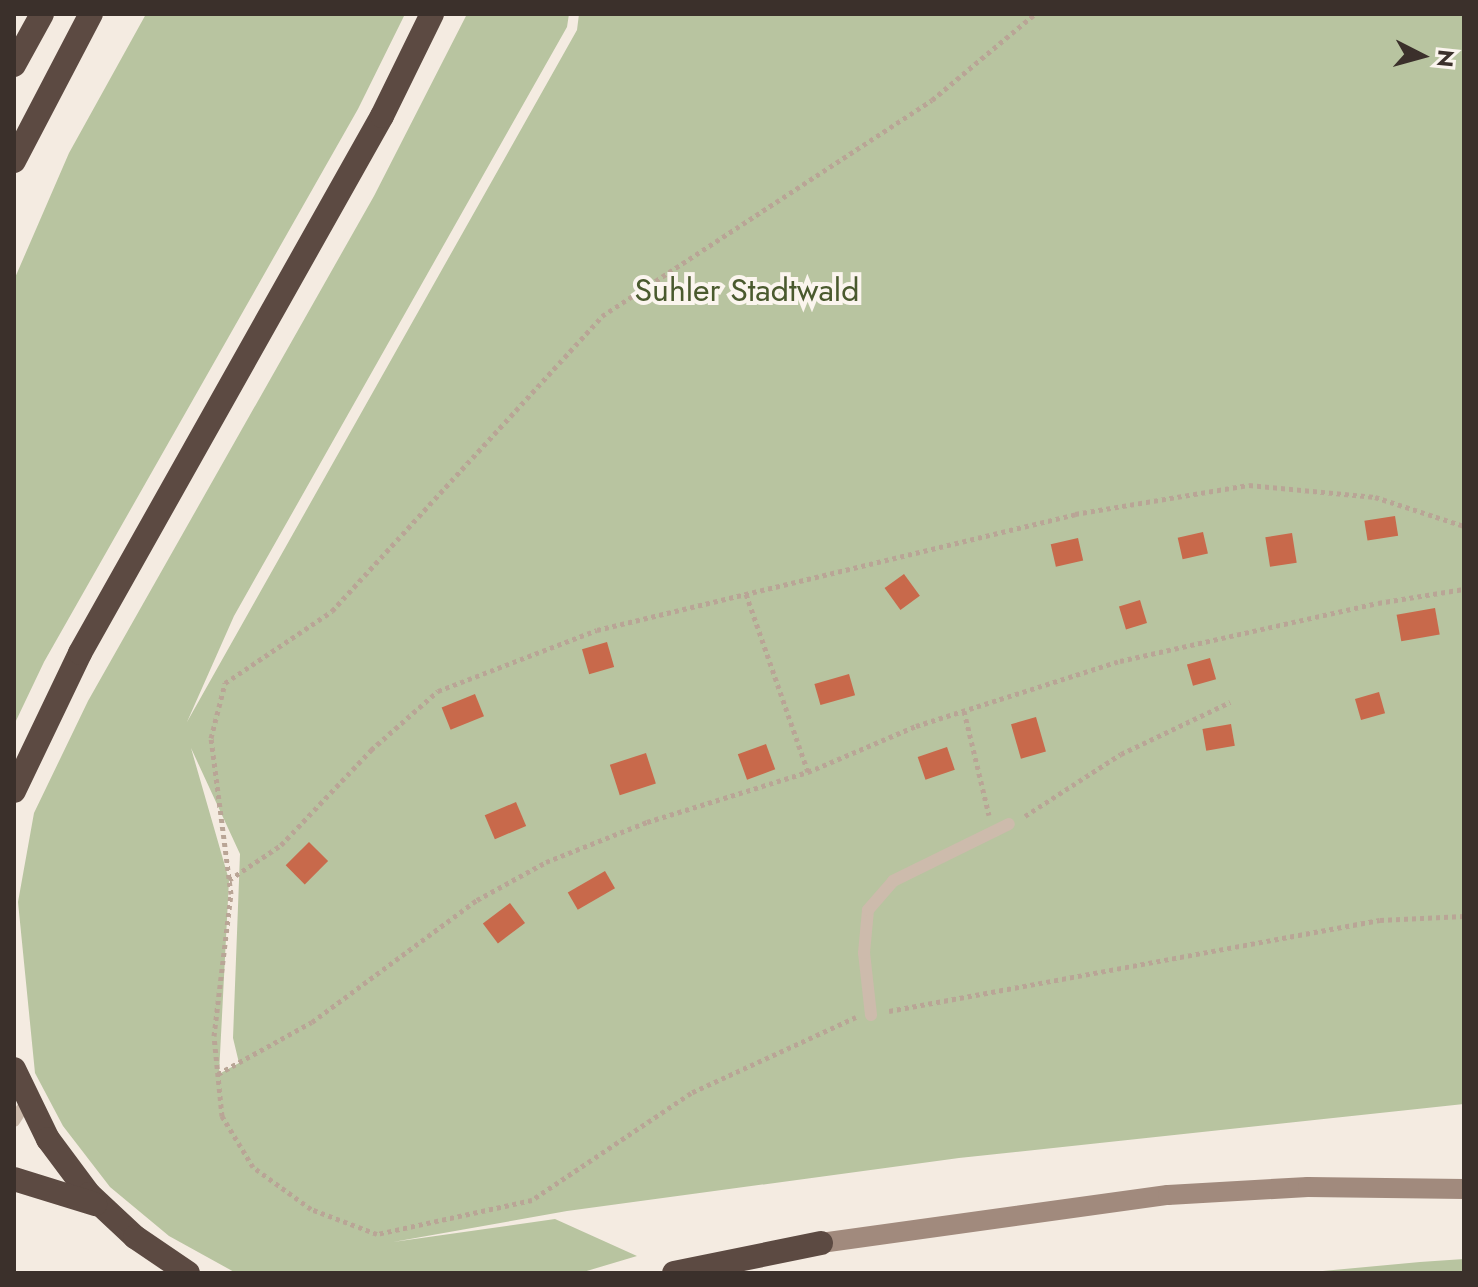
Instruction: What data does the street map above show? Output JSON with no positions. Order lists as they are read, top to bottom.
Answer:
{
  "parks": ["Suhler Stadtwald"],
  "north": "right"
}
